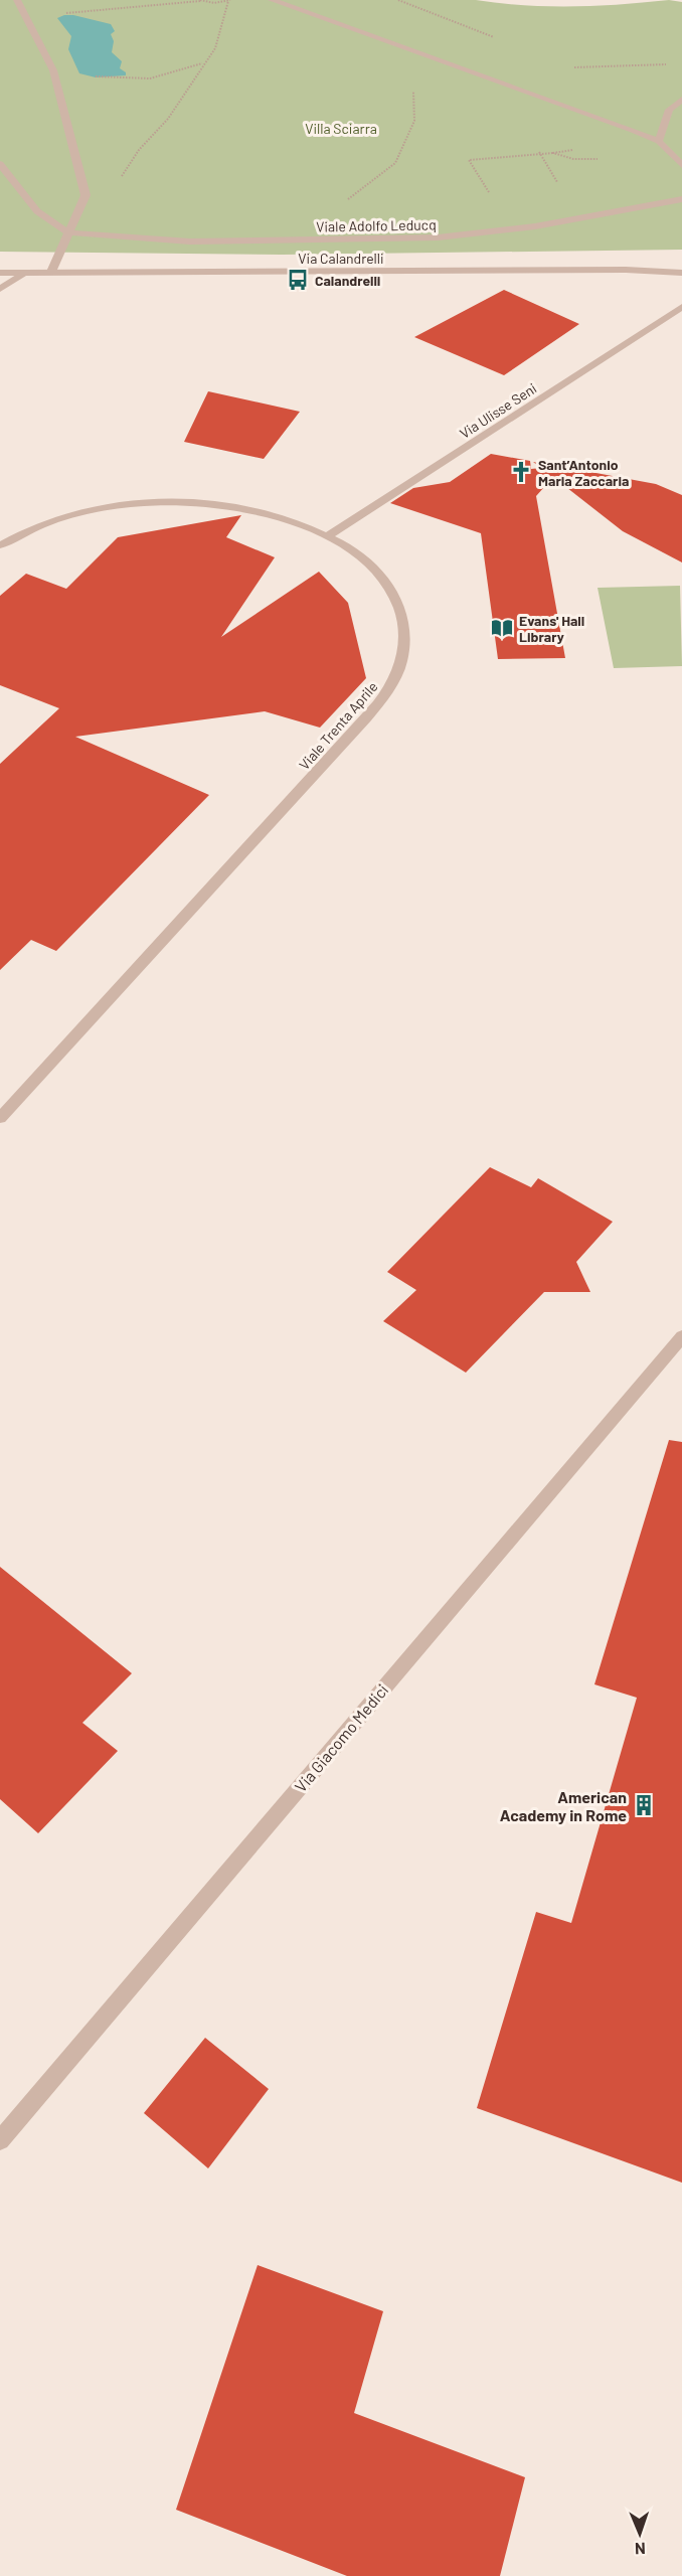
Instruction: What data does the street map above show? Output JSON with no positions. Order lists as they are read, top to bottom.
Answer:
{
  "streets": {
    "street": [
      "Viale Adolfo Leducq",
      "Via Calandrelli",
      "Via Ulisse Seni",
      "Viale Trenta Aprile",
      "Via Giacomo Medici"
    ]
  },
  "crossings": [
    ["Via Ulisse Seni", "Viale Trenta Aprile"]
  ],
  "parks": ["Villa Sciarra"],
  "places": {
    "bus stop": ["Calandrelli"],
    "church": ["Sant’Antonio Maria Zaccaria"],
    "library": ["Evans' Hall Library"],
    "building": ["American Academy in Rome"]
  },
  "north": "bottom"
}
